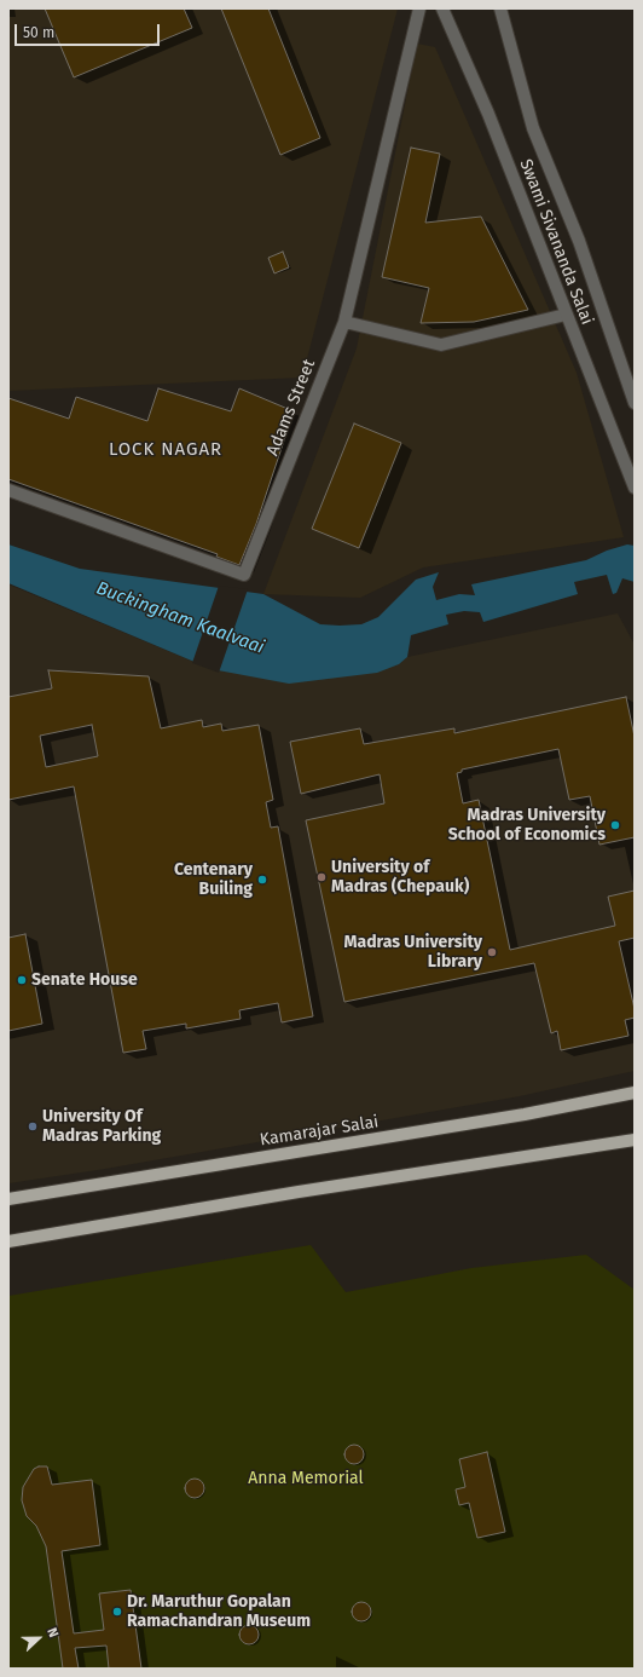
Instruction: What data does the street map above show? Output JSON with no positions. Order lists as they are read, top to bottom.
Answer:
{
  "streets": {
    "main road": ["Kamarajar Salai"],
    "street": ["Swami Sivananda Salai", "Adams Street"]
  },
  "districts": ["LOCK NAGAR"],
  "water": ["Buckingham Kaalvaai"],
  "parks": ["Anna Memorial"],
  "places": [
    "Madras University School of Economics",
    "University of Madras (Chepauk)",
    "Centenary Builing",
    "Madras University Library",
    "Senate House",
    "University Of Madras Parking",
    "Dr. Maruthur Gopalan Ramachandran Museum"
  ],
  "scale_bar": "50 m",
  "north": "right"
}
